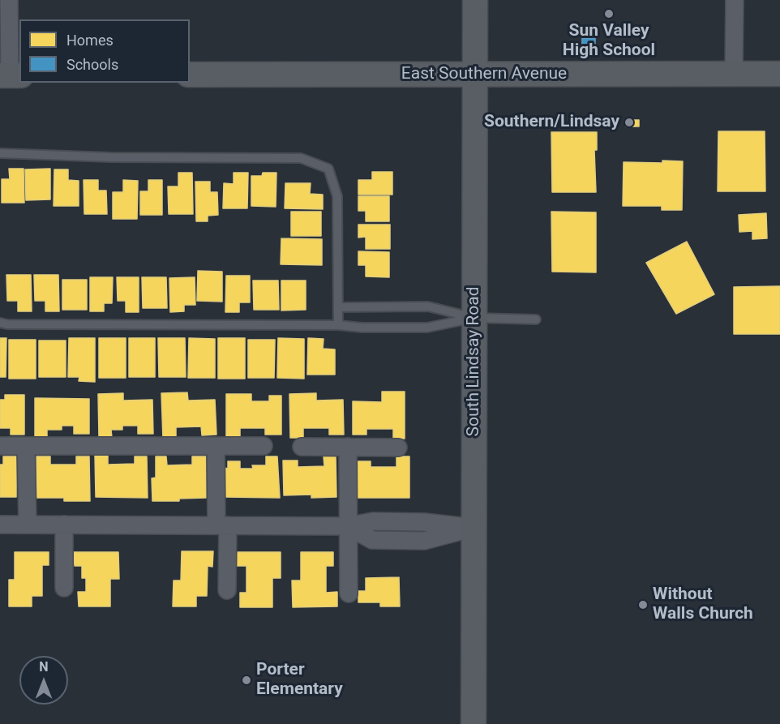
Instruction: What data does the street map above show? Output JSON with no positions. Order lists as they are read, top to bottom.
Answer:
{
  "streets": {
    "main road": ["East Southern Avenue", "South Lindsay Road"]
  },
  "crossings": [
    ["East Southern Avenue", "South Lindsay Road"]
  ],
  "places": [
    "Sun Valley High School",
    "Southern/Lindsay",
    "Without Walls Church",
    "Porter Elementary"
  ],
  "legend": ["Homes", "Schools"],
  "north": "top"
}
